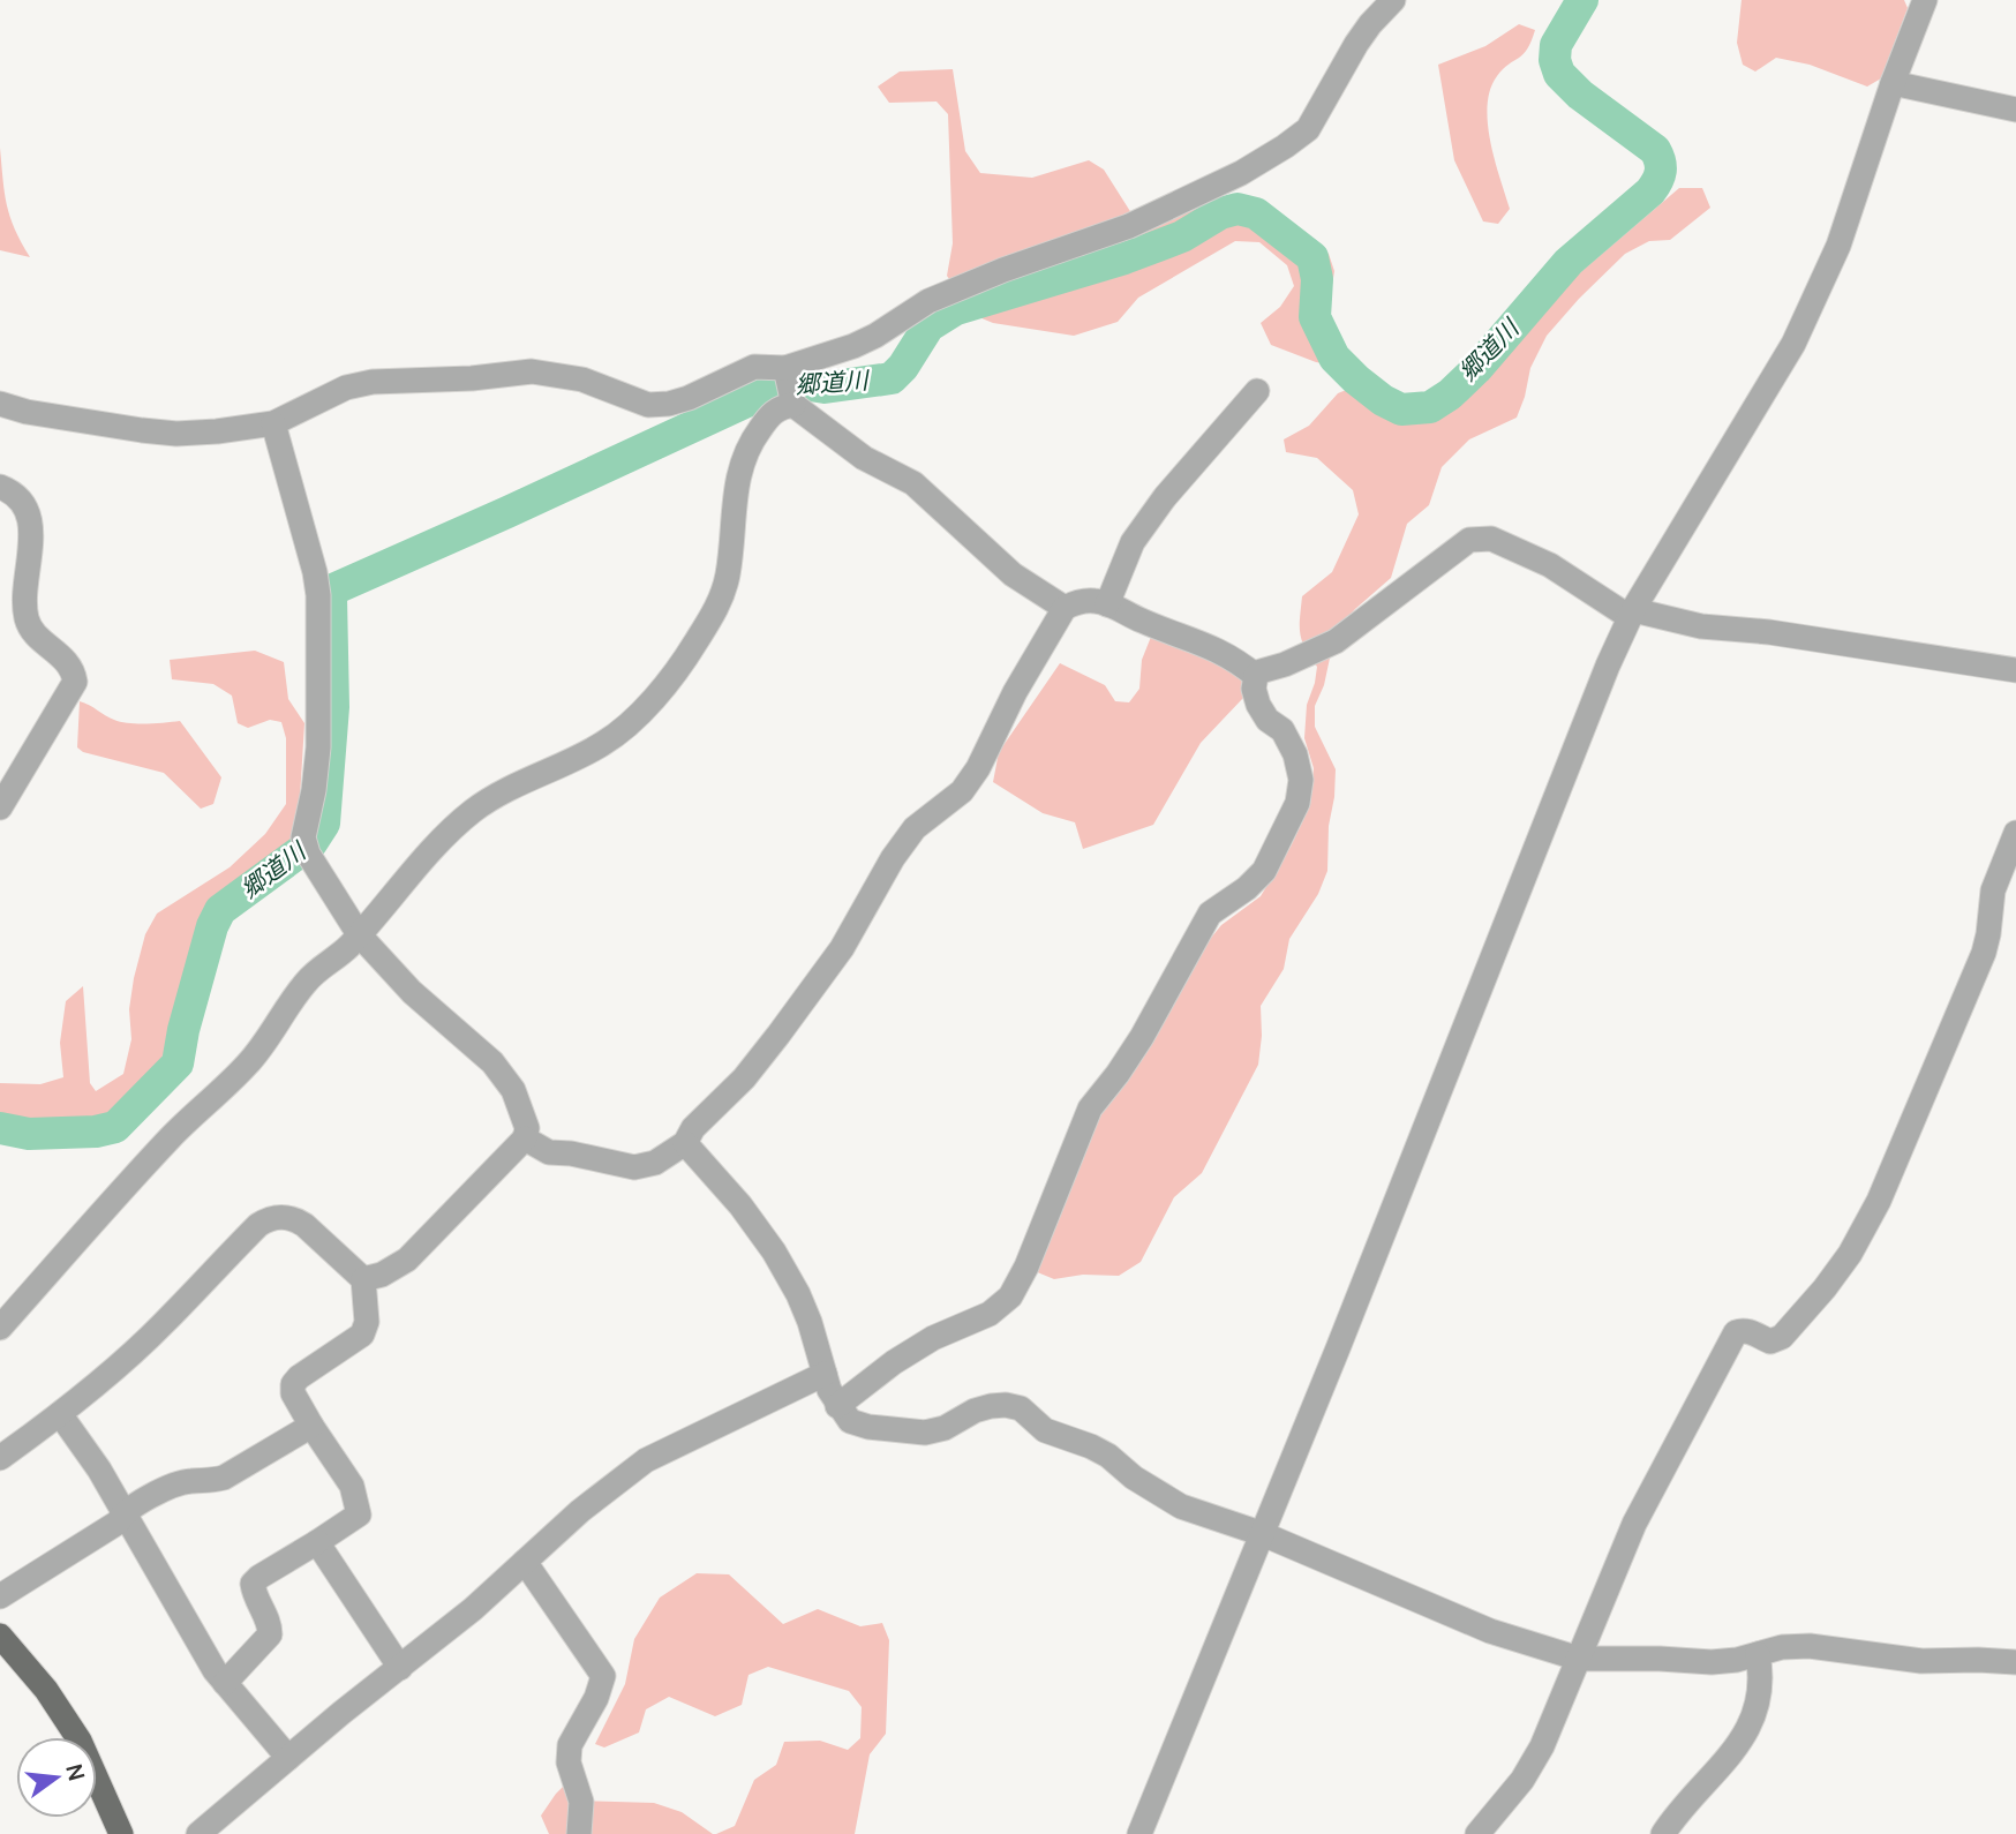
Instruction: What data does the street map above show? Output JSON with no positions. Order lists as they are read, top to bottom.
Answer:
{
  "water": ["郷道川"],
  "north": "right"
}
